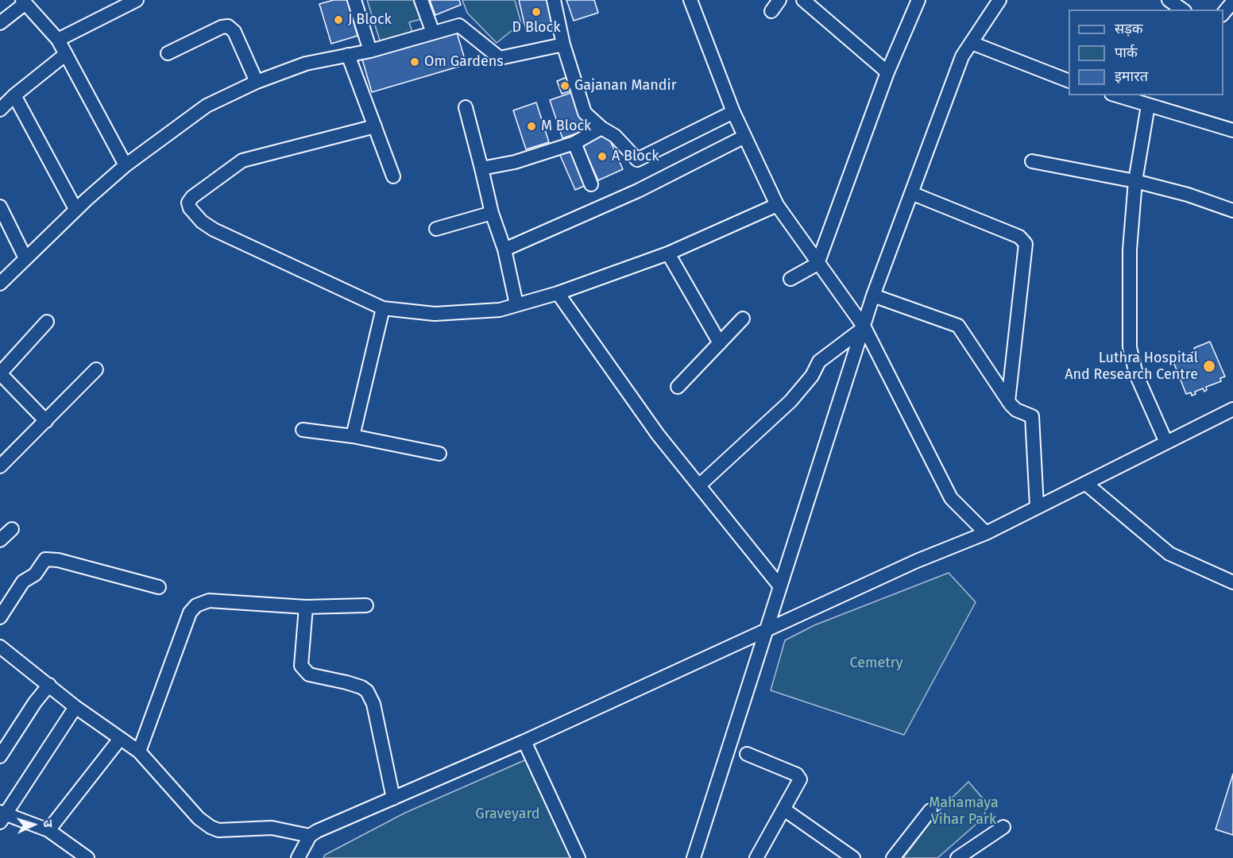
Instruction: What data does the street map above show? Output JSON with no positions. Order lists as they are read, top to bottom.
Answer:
{
  "parks": ["Cemetry", "Mahamaya Vihar Park", "Graveyard"],
  "places": [
    "D Block",
    "J Block",
    "Om Gardens",
    "Gajanan Mandir",
    "M Block",
    "A Block",
    "Luthra Hospital And Research Centre"
  ],
  "legend": ["सड़क", "पार्क", "इमारत"],
  "north": "right"
}
